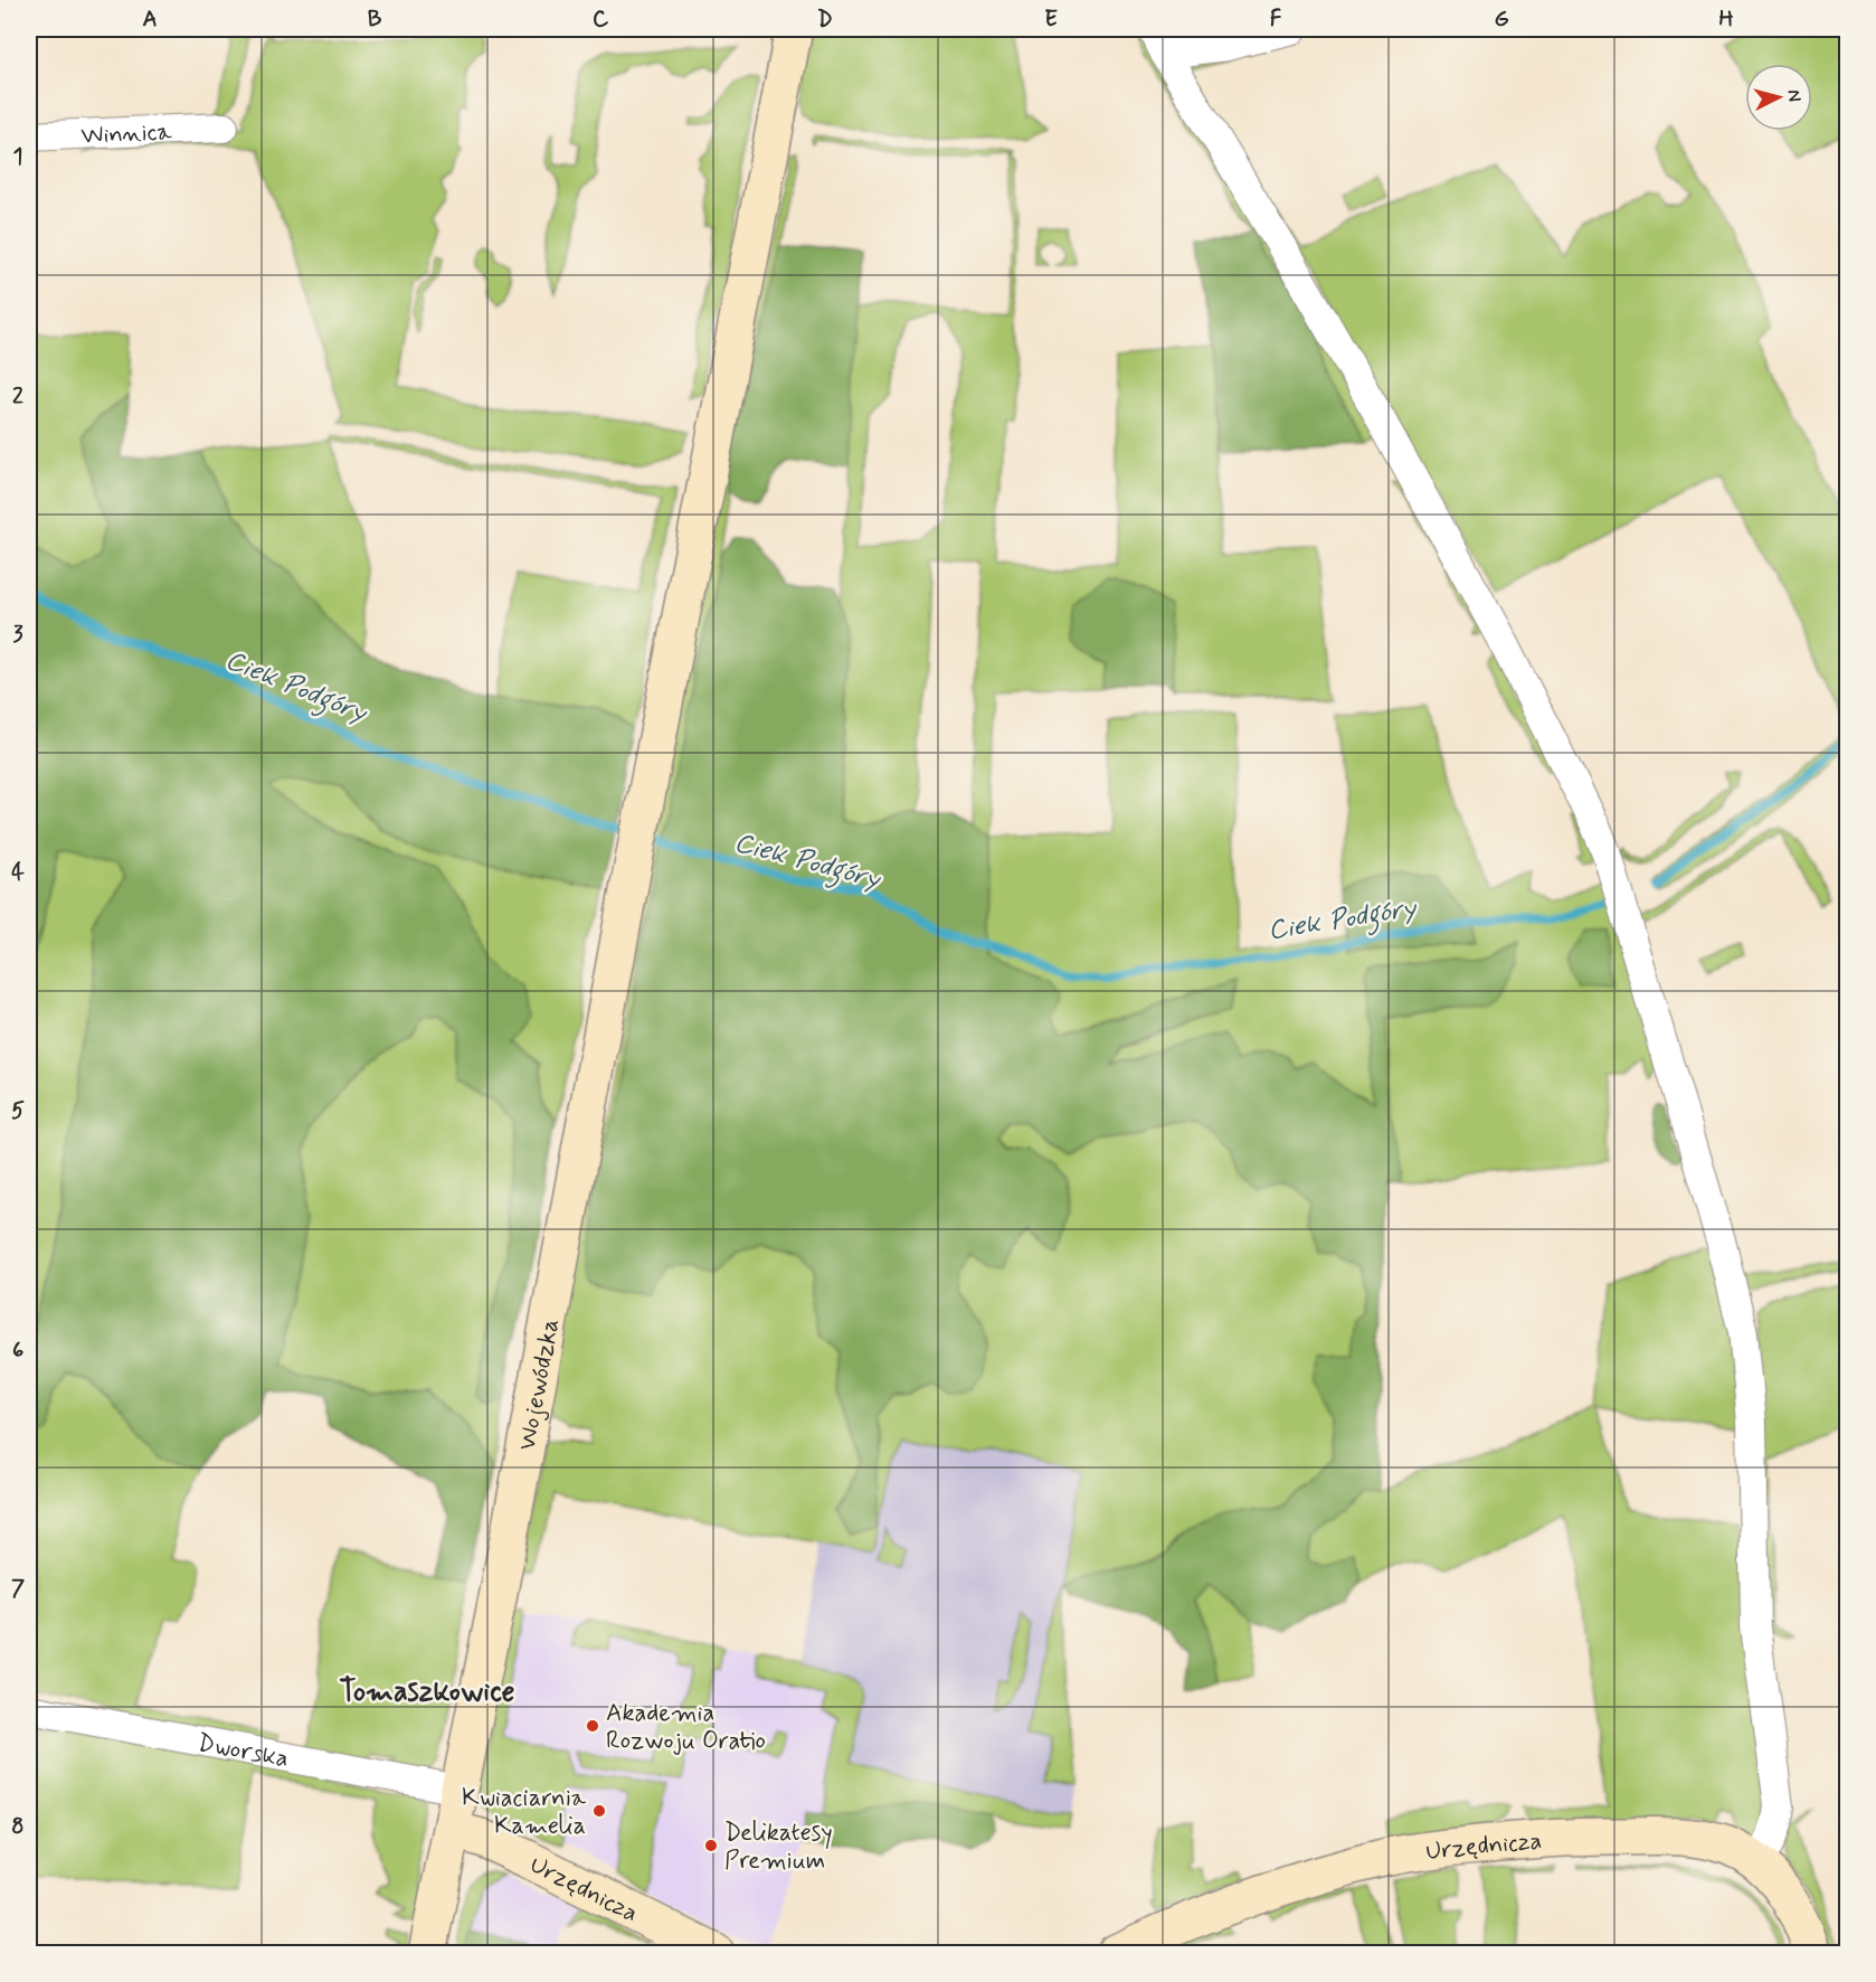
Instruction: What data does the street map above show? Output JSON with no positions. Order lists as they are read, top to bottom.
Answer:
{
  "streets": {
    "main road": ["Wojewódzka", "Urzędnicza"],
    "street": ["Winnica", "Dworska"]
  },
  "crossings": [
    ["Wojewódzka", "Dworska"],
    ["Wojewódzka", "Urzędnicza"]
  ],
  "districts": ["Tomaszkowice"],
  "water": ["Ciek Podgóry"],
  "places": ["Akademia Rozwoju Oratio", "Kwiaciarnia Kamelia", "Delikatesy Premium"],
  "north": "right",
  "grid": {
    "columns": [
      "A",
      "B",
      "C",
      "D",
      "E",
      "F",
      "G",
      "H"
    ],
    "rows": [
      "1",
      "2",
      "3",
      "4",
      "5",
      "6",
      "7",
      "8"
    ]
  }
}
